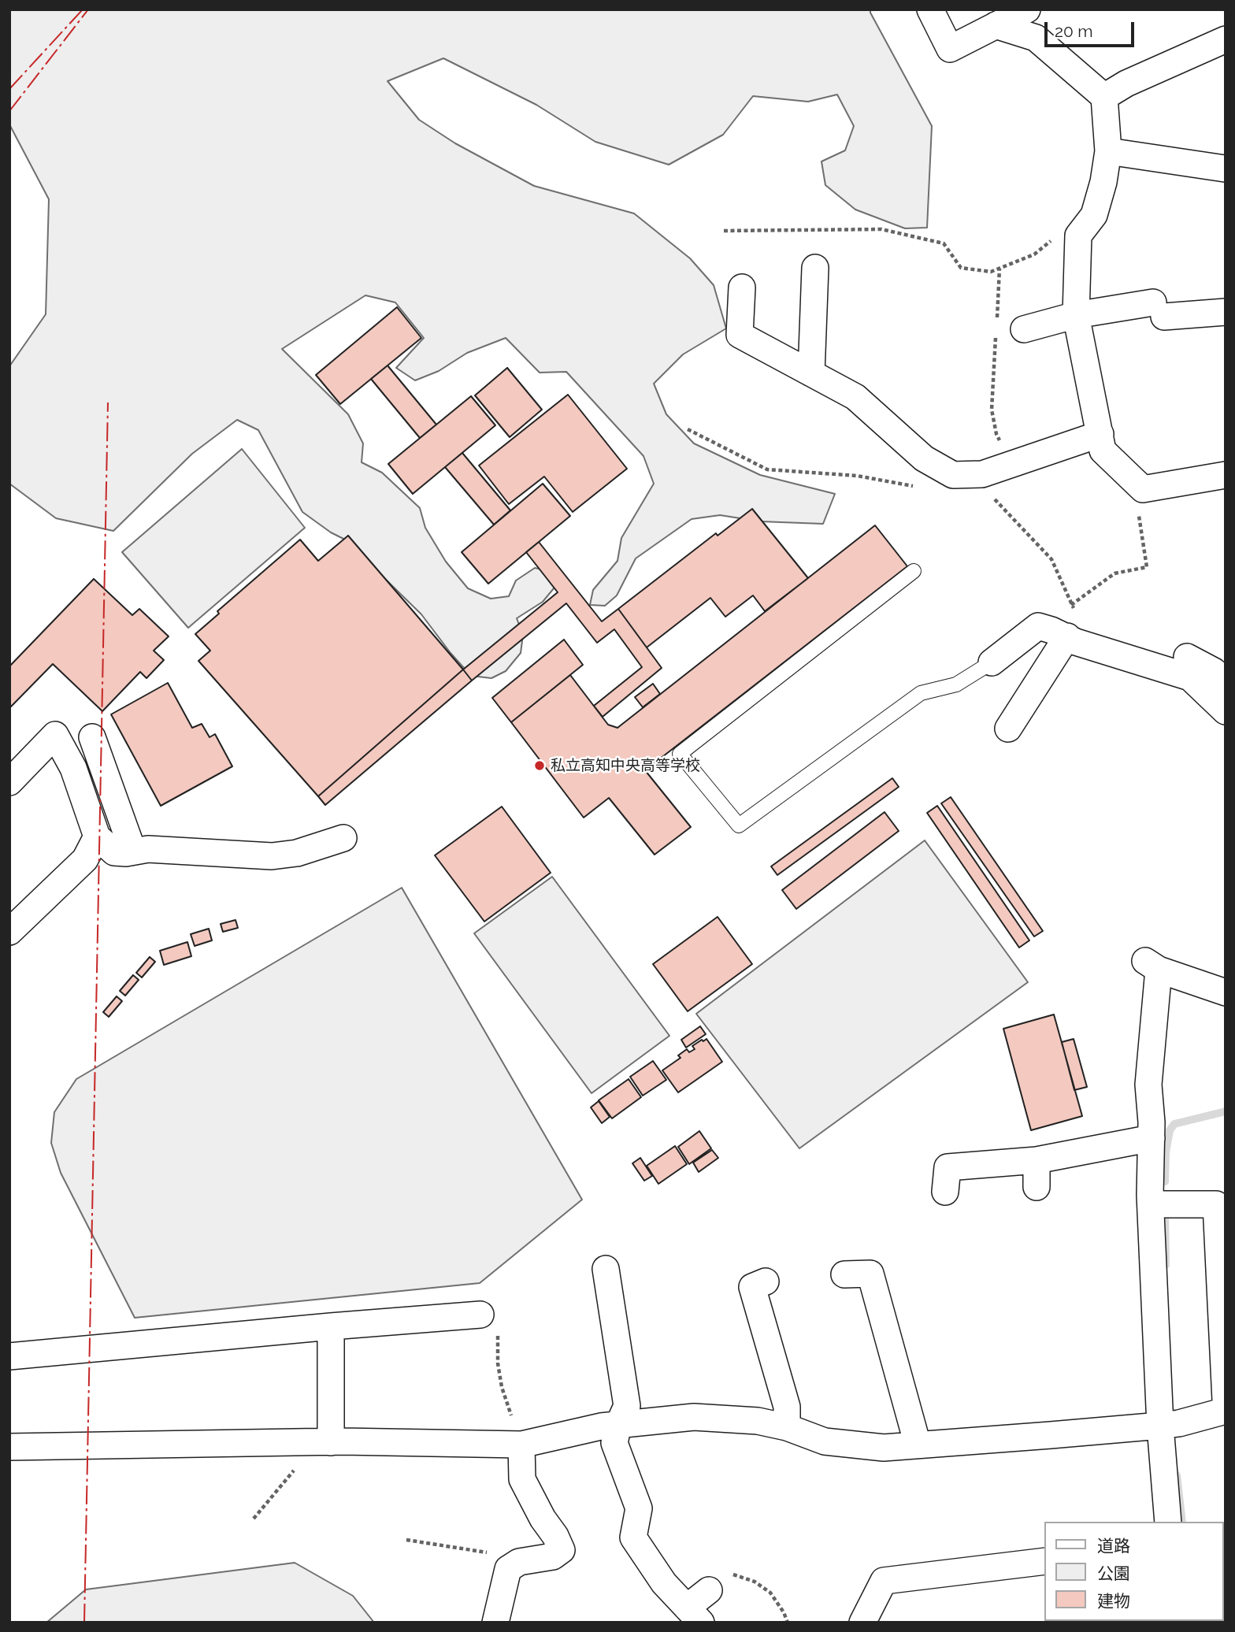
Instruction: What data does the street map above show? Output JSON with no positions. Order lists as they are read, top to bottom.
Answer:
{
  "places": ["私立高知中央高等学校"],
  "legend": ["道路", "公園", "建物"],
  "scale_bar": "20 m"
}
